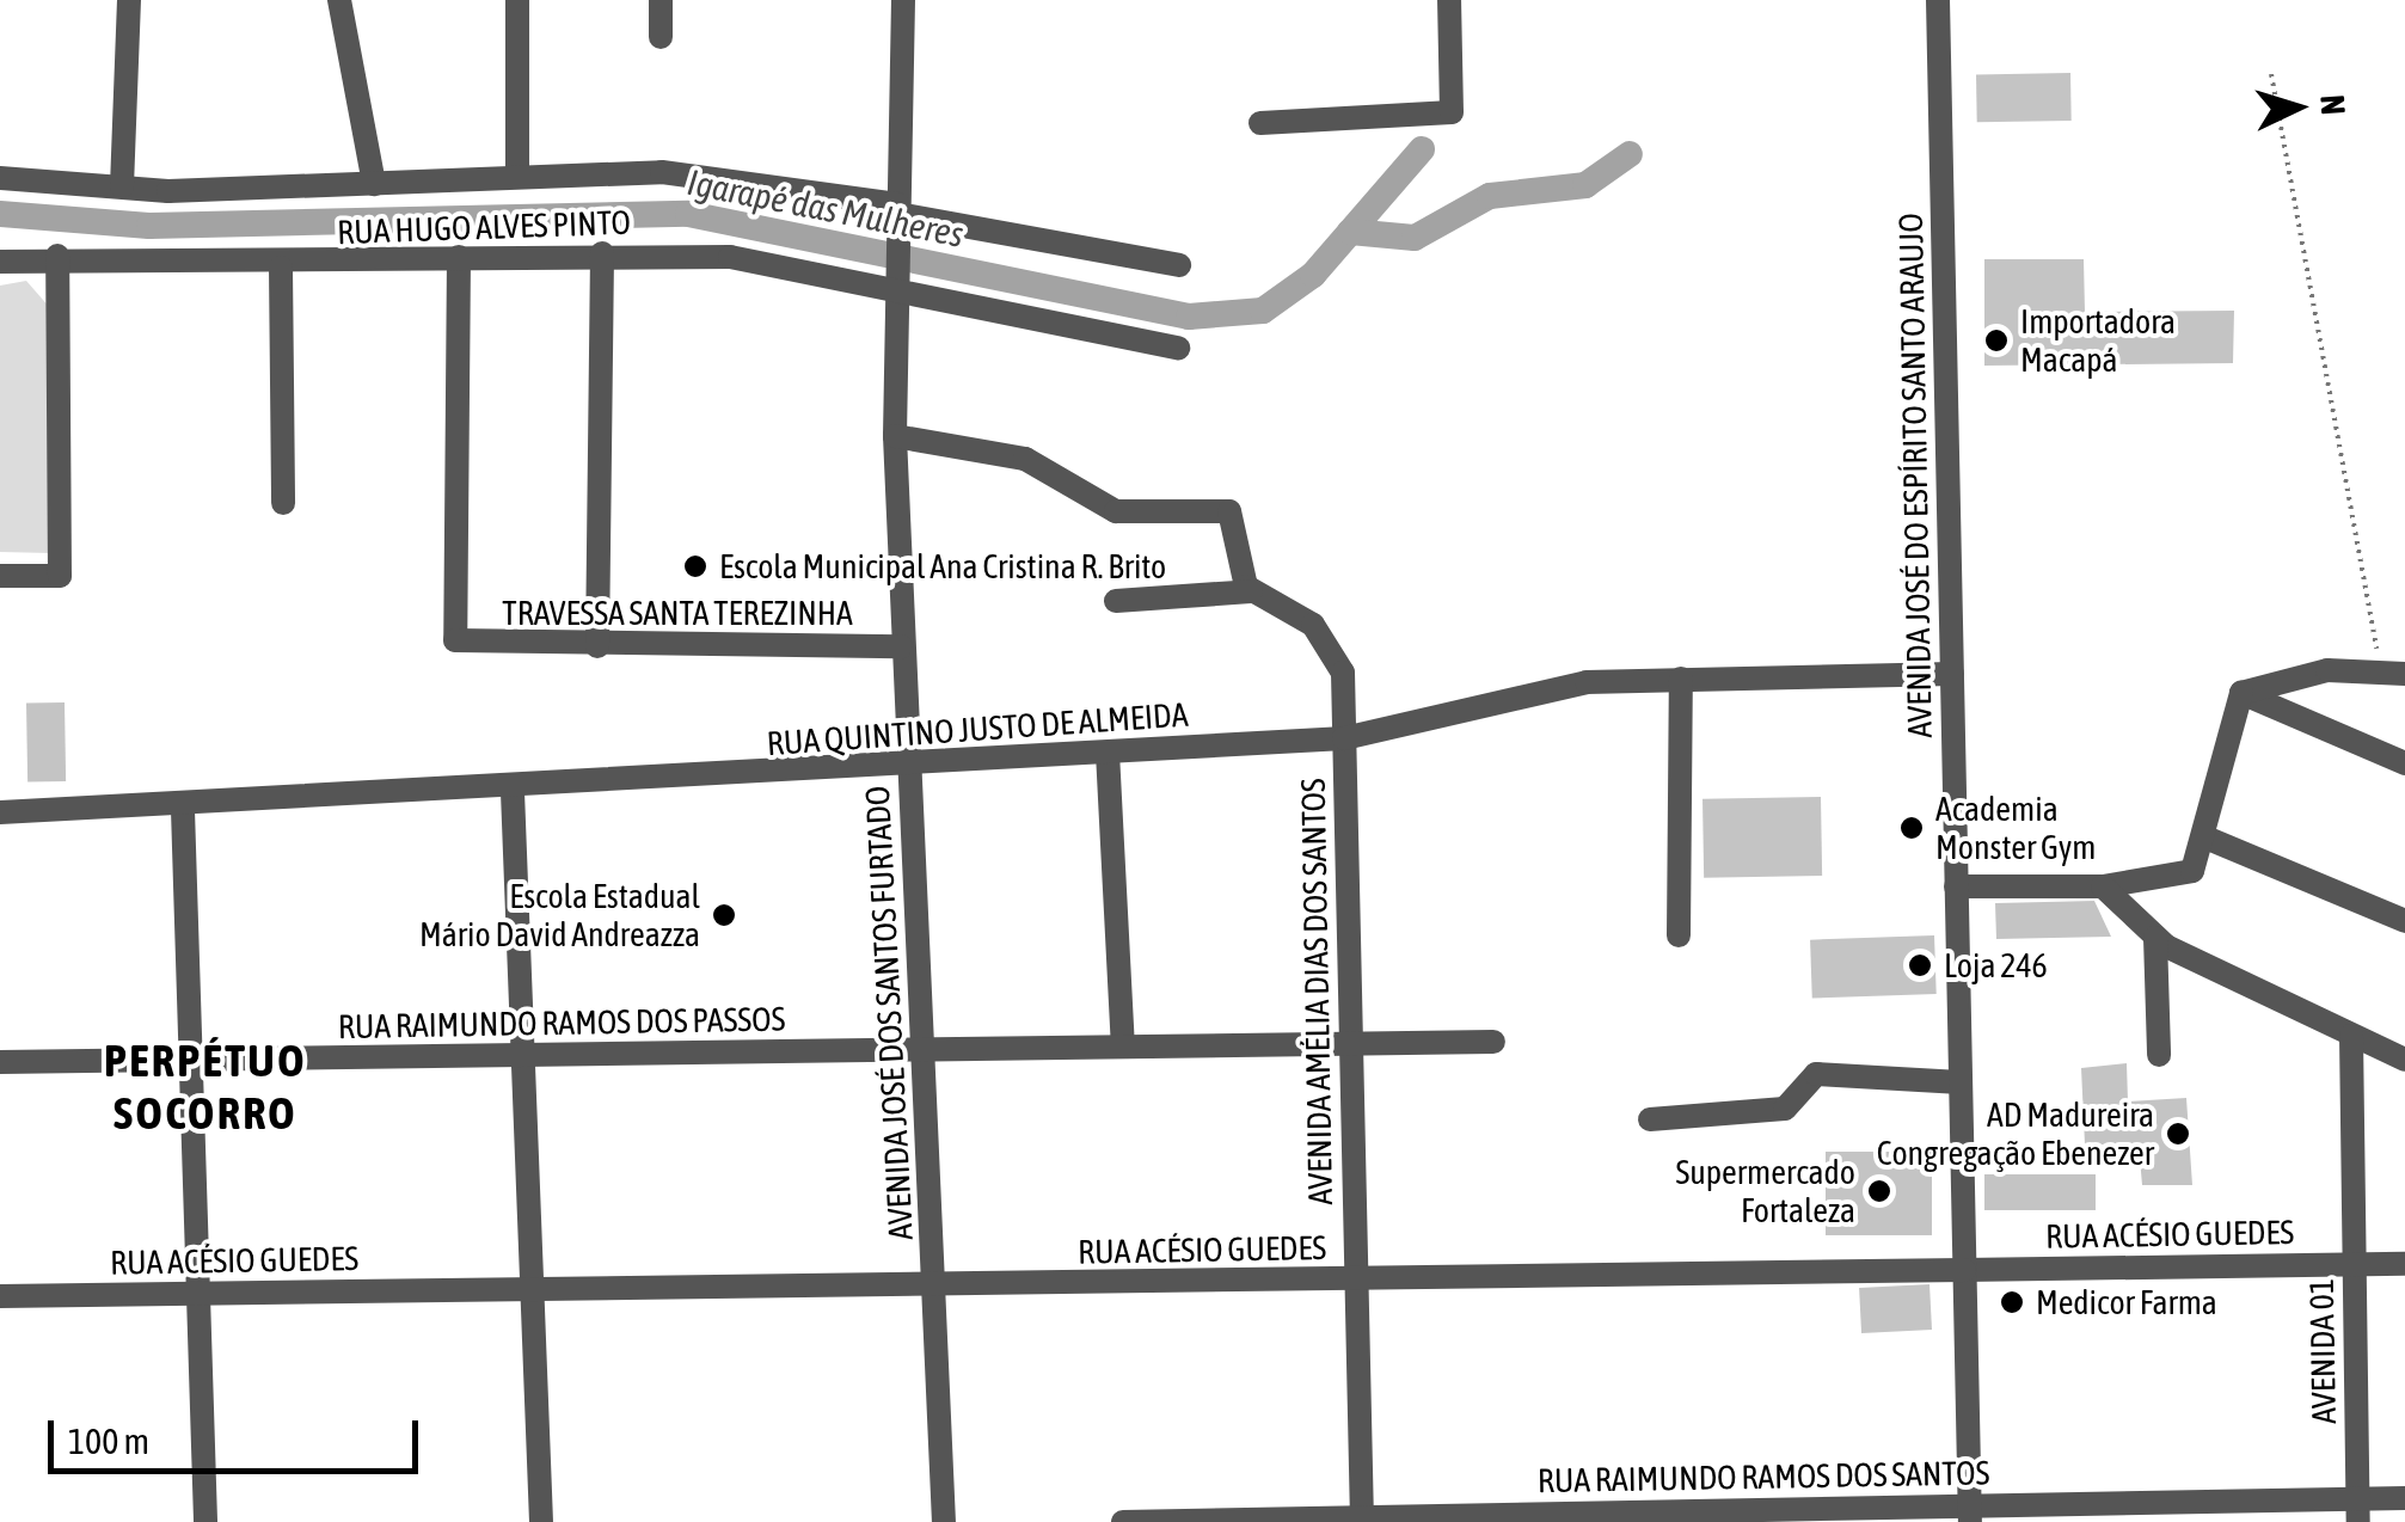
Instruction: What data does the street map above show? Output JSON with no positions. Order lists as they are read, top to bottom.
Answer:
{
  "streets": {
    "street": [
      "RUA HUGO ALVES PINTO",
      "AVENIDA JOSÉ DO ESPÍRITO SANTO ARAUJO",
      "TRAVESSA SANTA TEREZINHA",
      "RUA QUINTINO JUSTO DE ALMEIDA",
      "AVENIDA AMÉLIA DIAS DOS SANTOS",
      "AVENIDA JOSÉ DOS SANTOS FURTADO",
      "RUA RAIMUNDO RAMOS DOS PASSOS",
      "RUA ACÉSIO GUEDES",
      "AVENIDA 01",
      "RUA RAIMUNDO RAMOS DOS SANTOS"
    ]
  },
  "crossings": [
    ["RUA HUGO ALVES PINTO", "TRAVESSA SANTA TEREZINHA"],
    ["RUA HUGO ALVES PINTO", "AVENIDA JOSÉ DOS SANTOS FURTADO"],
    ["AVENIDA JOSÉ DO ESPÍRITO SANTO ARAUJO", "RUA QUINTINO JUSTO DE ALMEIDA"],
    ["AVENIDA JOSÉ DO ESPÍRITO SANTO ARAUJO", "RUA ACÉSIO GUEDES"],
    ["AVENIDA JOSÉ DO ESPÍRITO SANTO ARAUJO", "RUA RAIMUNDO RAMOS DOS SANTOS"],
    ["TRAVESSA SANTA TEREZINHA", "AVENIDA JOSÉ DOS SANTOS FURTADO"],
    ["RUA QUINTINO JUSTO DE ALMEIDA", "AVENIDA AMÉLIA DIAS DOS SANTOS"],
    ["RUA QUINTINO JUSTO DE ALMEIDA", "AVENIDA JOSÉ DOS SANTOS FURTADO"],
    ["AVENIDA AMÉLIA DIAS DOS SANTOS", "RUA RAIMUNDO RAMOS DOS PASSOS"],
    ["AVENIDA AMÉLIA DIAS DOS SANTOS", "RUA ACÉSIO GUEDES"],
    ["AVENIDA AMÉLIA DIAS DOS SANTOS", "RUA RAIMUNDO RAMOS DOS SANTOS"],
    ["AVENIDA JOSÉ DOS SANTOS FURTADO", "RUA RAIMUNDO RAMOS DOS PASSOS"],
    ["AVENIDA JOSÉ DOS SANTOS FURTADO", "RUA ACÉSIO GUEDES"],
    ["RUA ACÉSIO GUEDES", "AVENIDA 01"],
    ["AVENIDA 01", "RUA RAIMUNDO RAMOS DOS SANTOS"]
  ],
  "districts": ["PERPÉTUO SOCORRO"],
  "water": ["Igarapé das Mulheres"],
  "places": [
    "Importadora Macapá",
    "Escola Municipal Ana Cristina R. Brito",
    "Academia Monster Gym",
    "Escola Estadual Mário David Andreazza",
    "Loja 246",
    "AD Madureira Congregação Ebenezer",
    "Supermercado Fortaleza",
    "Medicor Farma"
  ],
  "scale_bar": "100 m",
  "north": "right"
}
